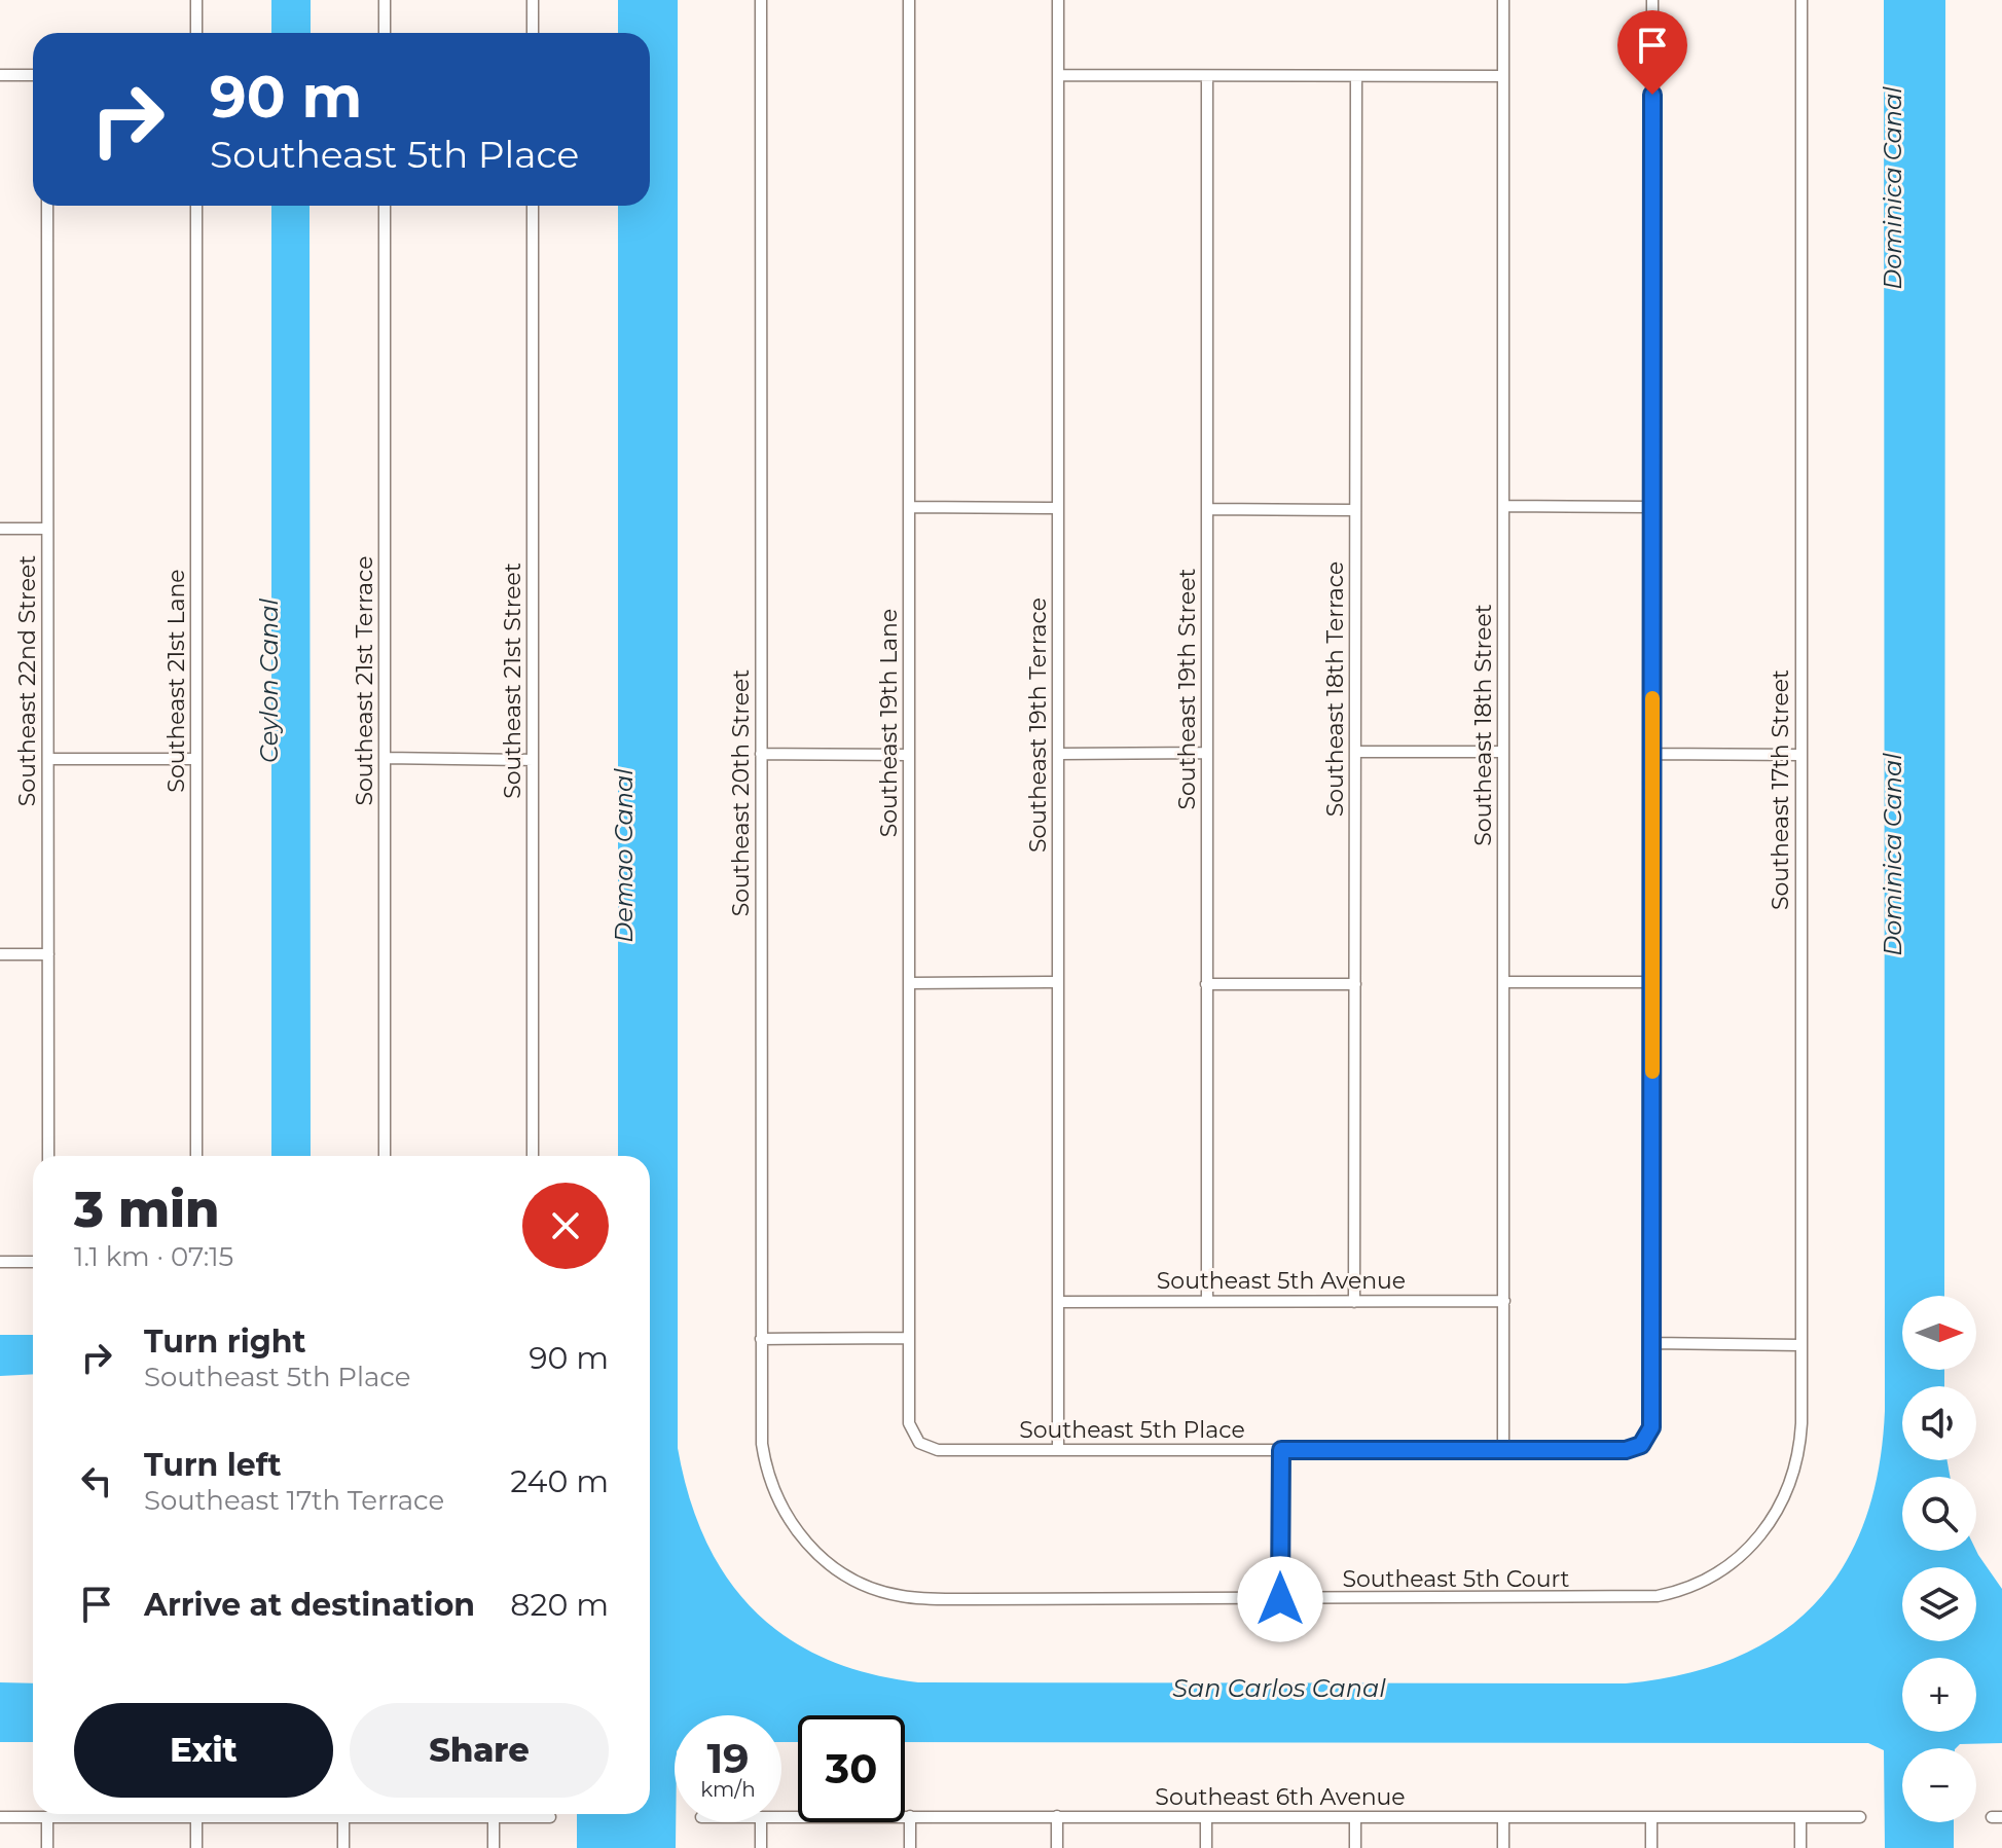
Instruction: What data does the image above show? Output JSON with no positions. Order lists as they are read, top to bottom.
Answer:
{
  "streets": {
    "street": [
      "Southeast 22nd Street",
      "Southeast 21st Lane",
      "Southeast 21st Terrace",
      "Southeast 21st Street",
      "Southeast 19th Street",
      "Southeast 18th Terrace",
      "Southeast 19th Lane",
      "Southeast 19th Terrace",
      "Southeast 18th Street",
      "Southeast 17th Street",
      "Southeast 20th Street",
      "Southeast 5th Avenue",
      "Southeast 5th Place",
      "Southeast 5th Court",
      "Southeast 6th Avenue"
    ]
  },
  "crossings": [
    ["Southeast 19th Street", "Southeast 5th Avenue"],
    ["Southeast 18th Terrace", "Southeast 5th Avenue"],
    ["Southeast 19th Lane", "Southeast 5th Place"],
    ["Southeast 19th Terrace", "Southeast 5th Avenue"],
    ["Southeast 19th Terrace", "Southeast 5th Place"],
    ["Southeast 18th Street", "Southeast 5th Avenue"],
    ["Southeast 18th Street", "Southeast 5th Place"],
    ["Southeast 17th Street", "Southeast 5th Court"],
    ["Southeast 20th Street", "Southeast 5th Court"]
  ],
  "water": [
    "Dominica Canal",
    "Ceylon Canal",
    "Demao Canal",
    "San Carlos Canal"
  ],
  "north": "right",
  "page": {
    "turn": ["90 m", "Southeast 5th Place"],
    "heading": ["3 min", "1.1 km · 07:15"],
    "map_buttons": ["+", "−"],
    "list": [
      {
        "name": "Turn right",
        "note": "Southeast 5th Place",
        "value": "90 m"
      },
      {
        "name": "Turn left",
        "note": "Southeast 17th Terrace",
        "value": "240 m"
      },
      {
        "name": "Arrive at destination",
        "value": "820 m"
      }
    ],
    "buttons": ["Exit", "Share"],
    "speed": "19 km/h",
    "limit": "30"
  }
}
